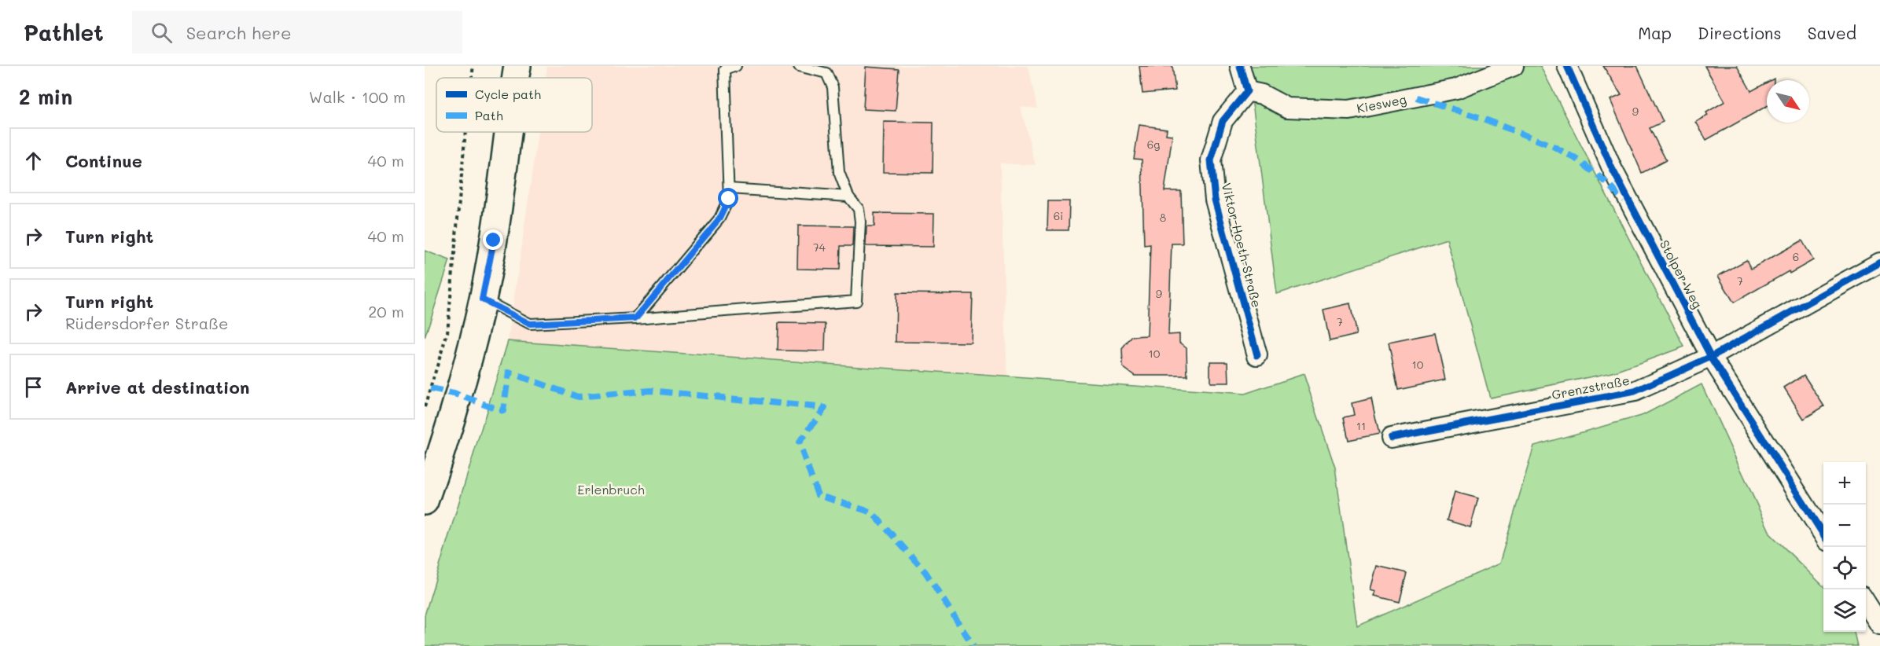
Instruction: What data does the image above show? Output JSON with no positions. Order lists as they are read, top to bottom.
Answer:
{
  "streets": {
    "street": [
      "Kiesweg",
      "Viktor-Hoeth-Straße",
      "Stolper Weg",
      "Grenzstraße"
    ]
  },
  "crossings": [
    ["Kiesweg", "Viktor-Hoeth-Straße"],
    ["Stolper Weg", "Grenzstraße"]
  ],
  "parks": ["Erlenbruch"],
  "house_numbers": [
    "9",
    "6g",
    "6i",
    "8",
    "74",
    "6",
    "7",
    "9",
    "7",
    "10",
    "10",
    "11"
  ],
  "legend": ["Cycle path", "Path"],
  "north": "bottom right",
  "page": {
    "header": "Pathlet",
    "search": "Search here",
    "nav": ["Map", "Directions", "Saved"],
    "heading": ["2 min", "Walk · 100 m"],
    "list": [
      ["Continue", "40 m"],
      ["Turn right", "40 m"],
      ["Turn right", "Rüdersdorfer Straße", "20 m"],
      "Arrive at destination"
    ],
    "map_buttons": ["+", "−"]
  }
}
